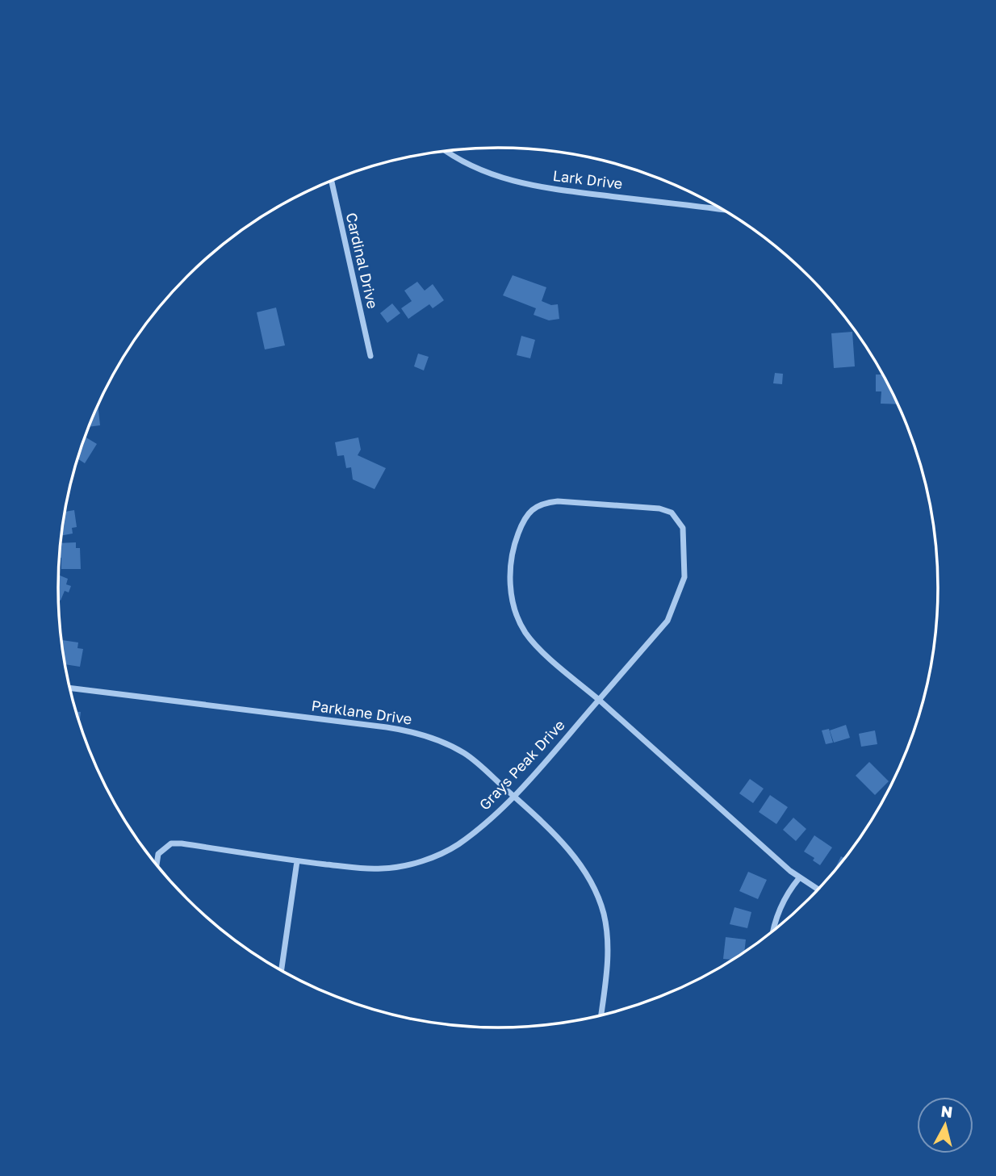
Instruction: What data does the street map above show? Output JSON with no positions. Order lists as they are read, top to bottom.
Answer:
{
  "streets": {
    "street": [
      "Lark Drive",
      "Cardinal Drive",
      "Parklane Drive",
      "Grays Peak Drive"
    ]
  },
  "crossings": [
    ["Parklane Drive", "Grays Peak Drive"]
  ],
  "north": "top"
}
